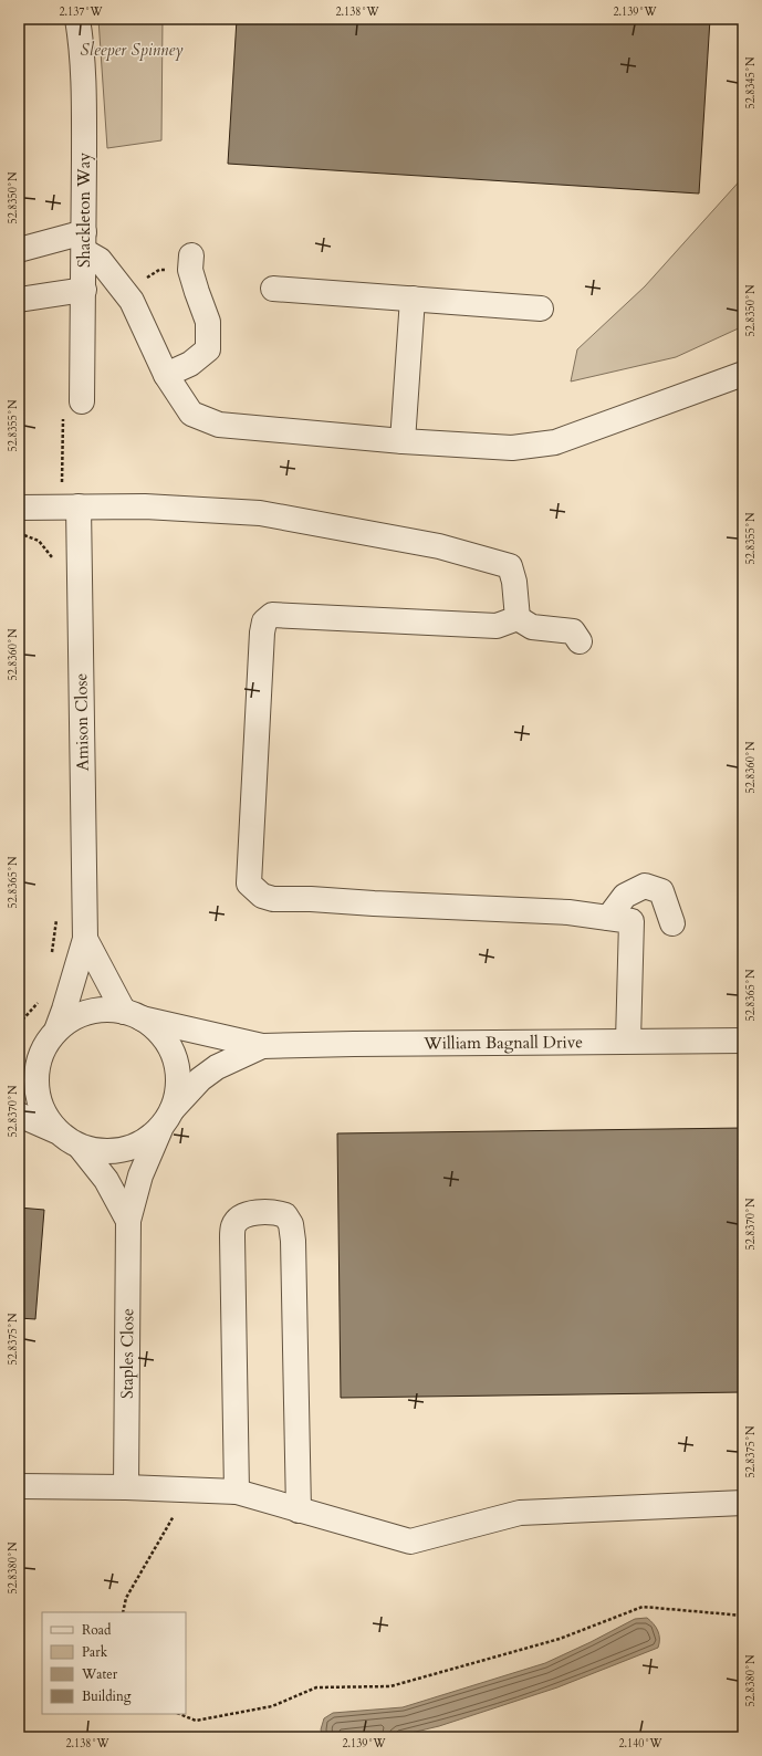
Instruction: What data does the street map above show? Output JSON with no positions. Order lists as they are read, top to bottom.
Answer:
{
  "streets": {
    "street": [
      "Shackleton Way",
      "Amison Close",
      "William Bagnall Drive",
      "Staples Close"
    ]
  },
  "crossings": [
    ["Amison Close", "William Bagnall Drive"],
    ["Amison Close", "Staples Close"],
    ["William Bagnall Drive", "Staples Close"]
  ],
  "parks": ["Sleeper Spinney"],
  "legend": [
    "Road",
    "Park",
    "Water",
    "Building"
  ],
  "coordinates": [
    "2.137°W",
    "2.138°W",
    "2.139°W",
    "52.8345°N",
    "52.8350°N",
    "52.8355°N",
    "52.8360°N",
    "52.8365°N",
    "52.8370°N",
    "52.8375°N",
    "52.8380°N",
    "2.140°W"
  ]
}
